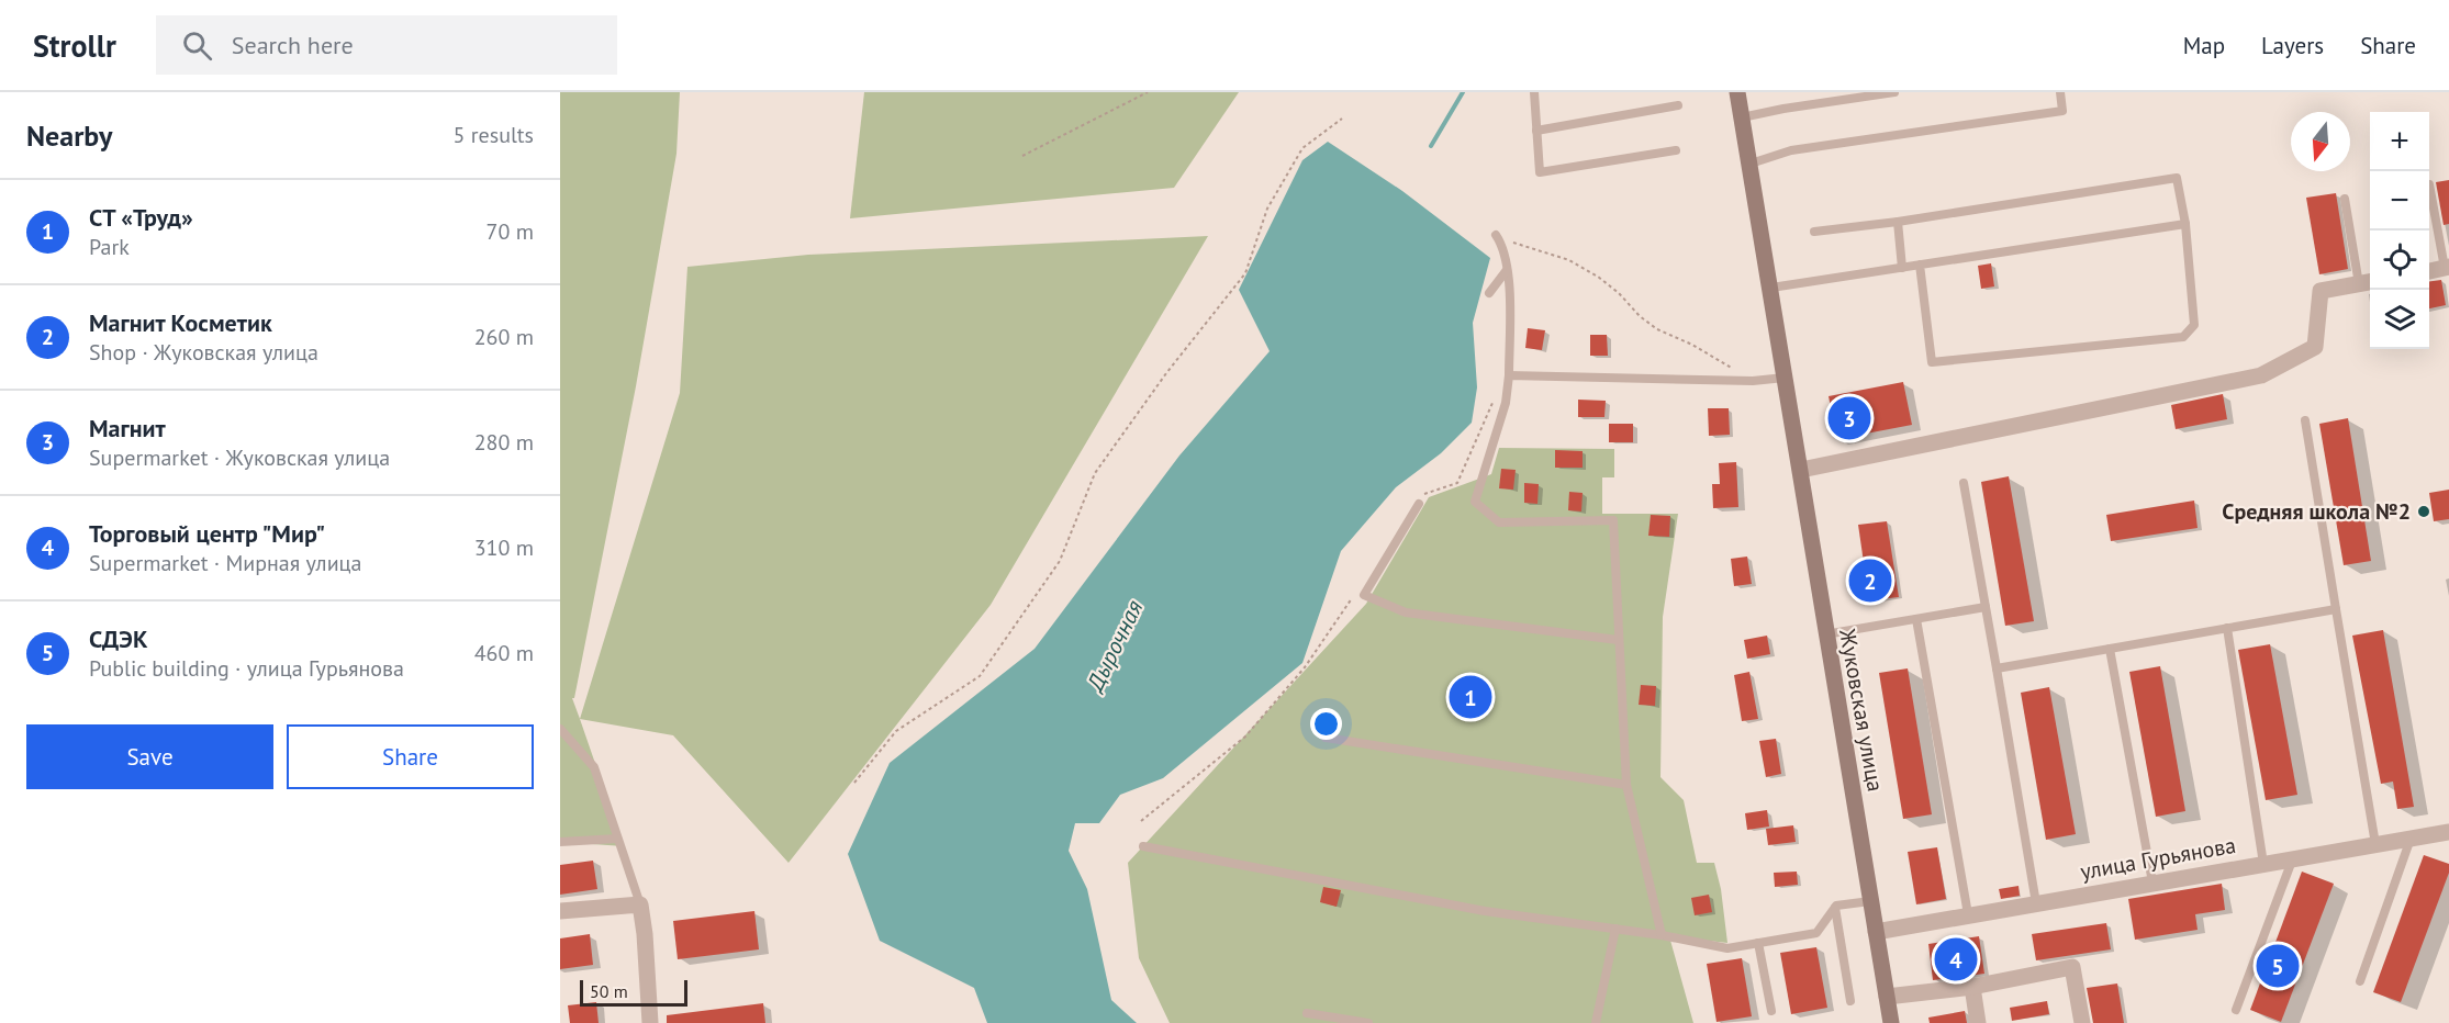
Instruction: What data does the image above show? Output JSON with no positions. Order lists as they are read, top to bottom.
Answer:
{
  "streets": {
    "main road": ["Жуковская улица"],
    "street": ["улица Гурьянова"]
  },
  "crossings": [
    ["Жуковская улица", "улица Гурьянова"]
  ],
  "water": ["Дырочная"],
  "places": ["Средняя школа №2"],
  "scale_bar": "50 m",
  "north": "bottom",
  "page": {
    "header": "Strollr",
    "search": "Search here",
    "nav": ["Map", "Layers", "Share"],
    "heading": ["Nearby", "5 results"],
    "map_buttons": ["+", "−"],
    "list": [
      {
        "mark": "1",
        "name": "СТ «Труд»",
        "note": "Park",
        "value": "70 m"
      },
      {
        "mark": "2",
        "name": "Магнит Косметик",
        "note": "Shop · Жуковская улица",
        "value": "260 m"
      },
      {
        "mark": "3",
        "name": "Магнит",
        "note": "Supermarket · Жуковская улица",
        "value": "280 m"
      },
      {
        "mark": "4",
        "name": "Торговый центр \"Мир\"",
        "note": "Supermarket · Мирная улица",
        "value": "310 m"
      },
      {
        "mark": "5",
        "name": "СДЭК",
        "note": "Public building · улица Гурьянова",
        "value": "460 m"
      }
    ],
    "pins": [
      "3",
      "2",
      "1",
      "4",
      "5"
    ],
    "buttons": ["Save", "Share"],
    "scale": "50 m"
  }
}
